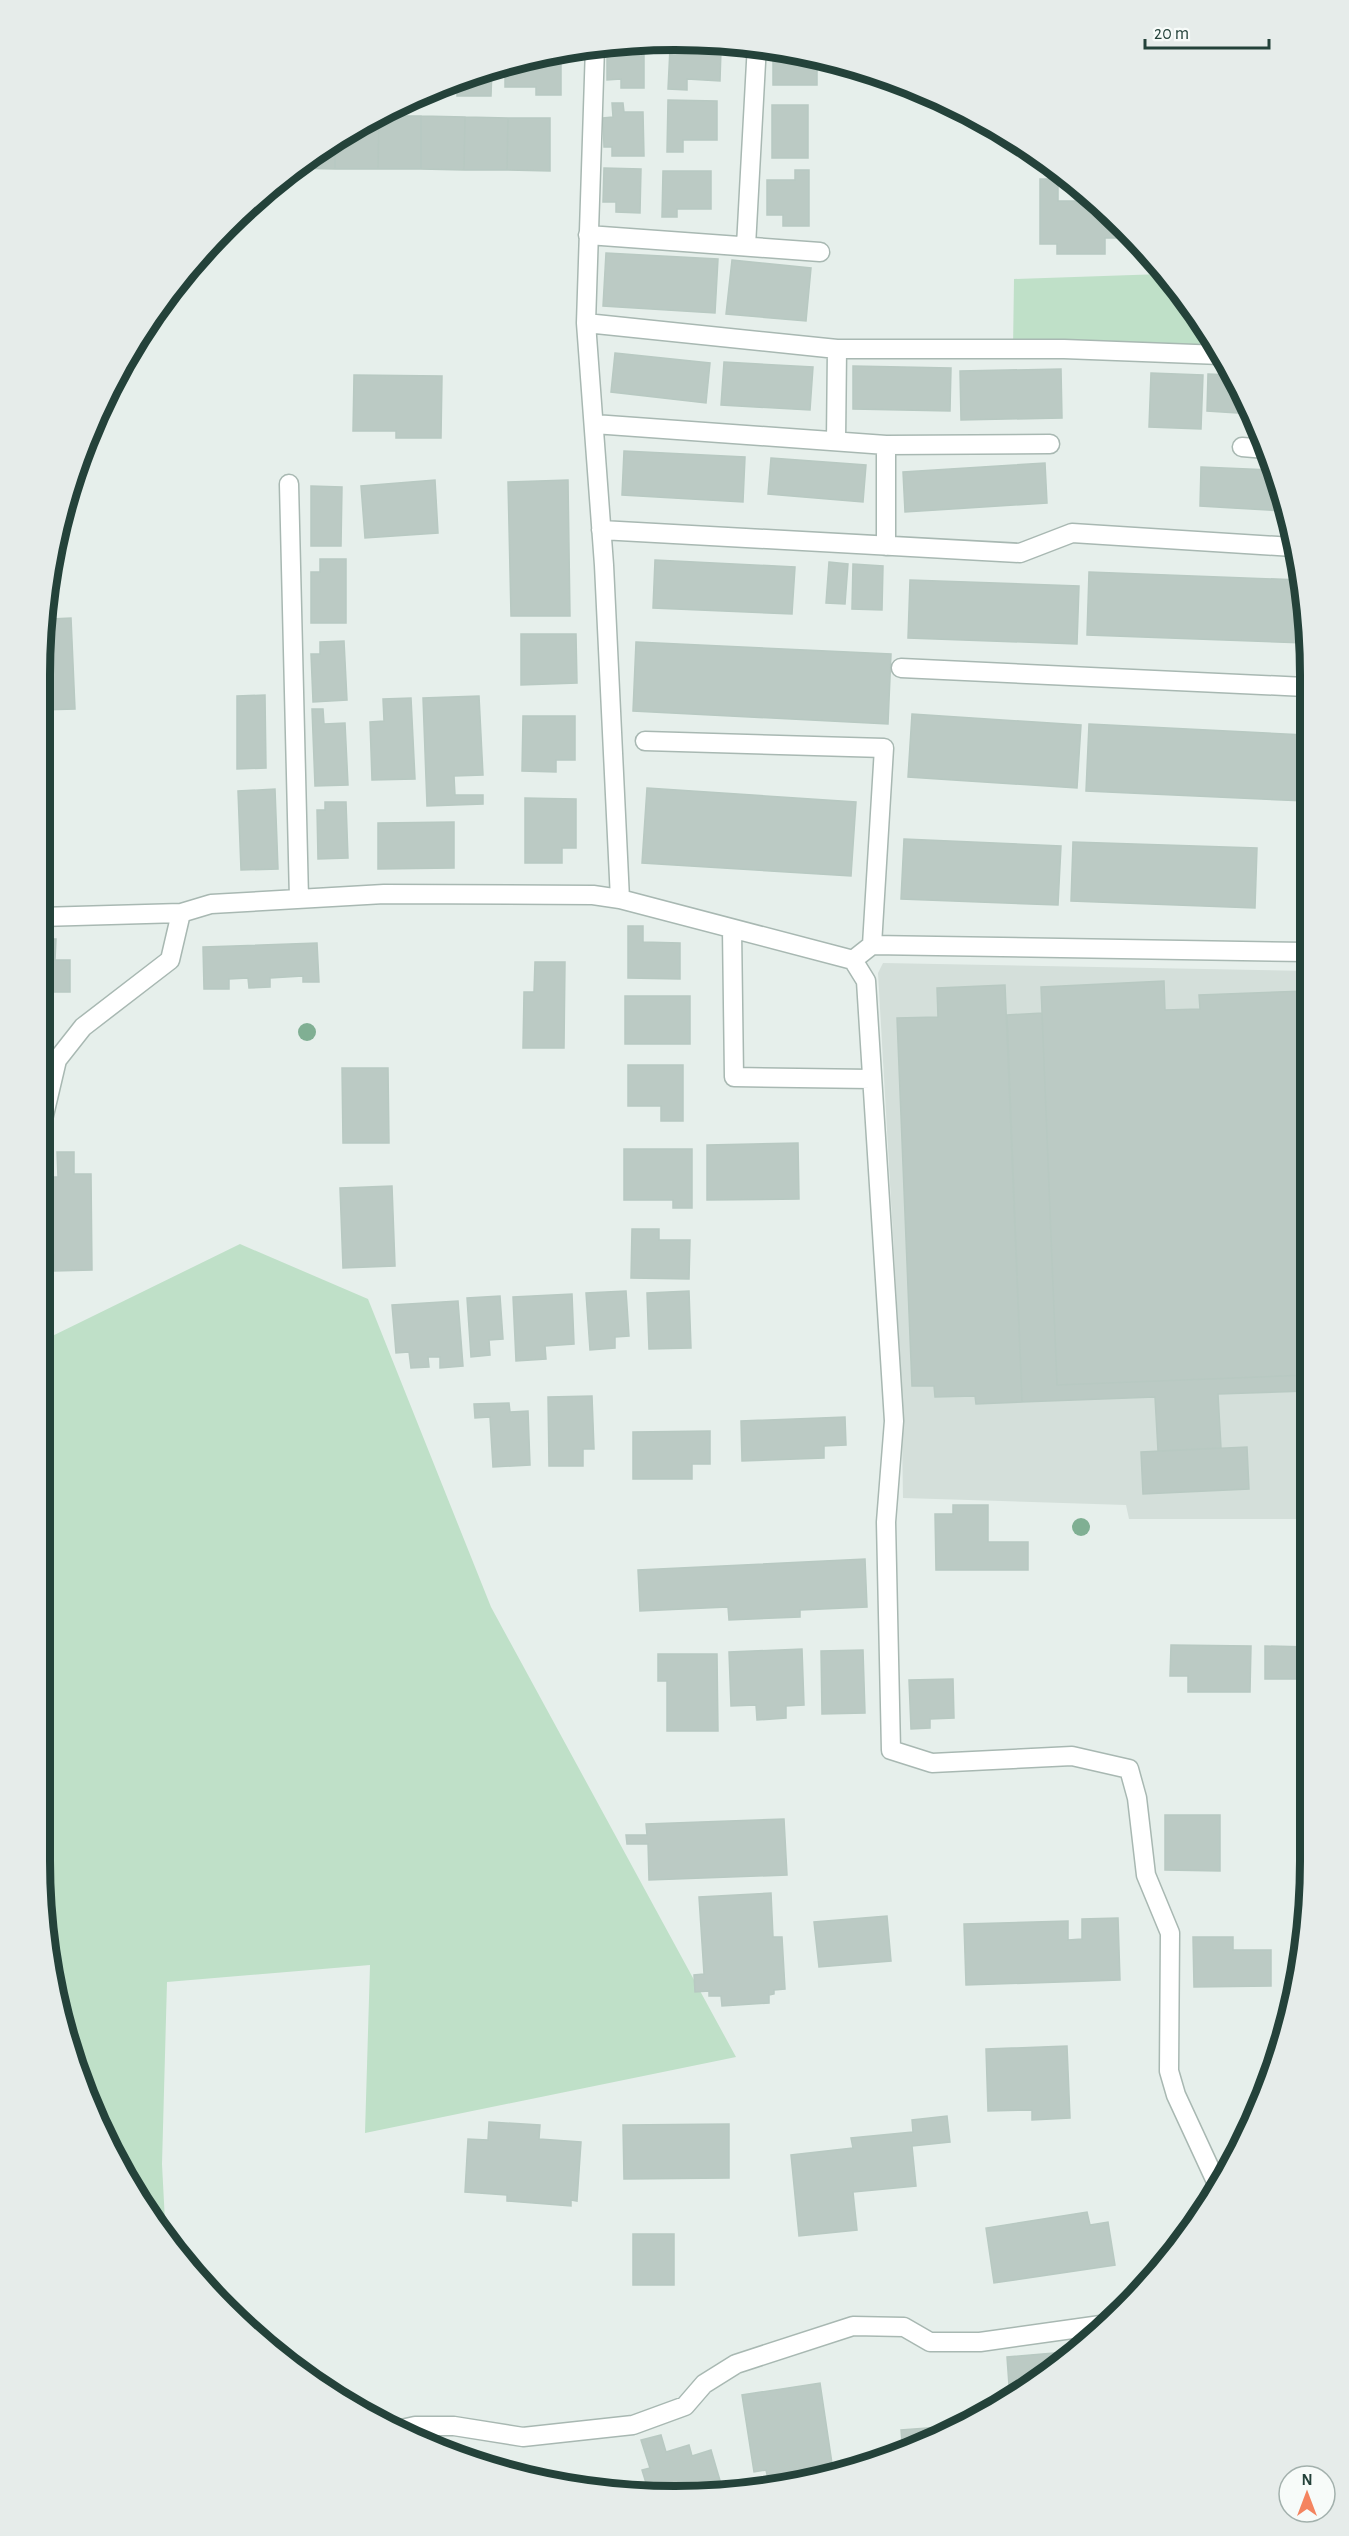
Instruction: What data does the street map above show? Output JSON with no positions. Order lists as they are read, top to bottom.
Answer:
{
  "scale_bar": "20 m",
  "north": "top"
}
